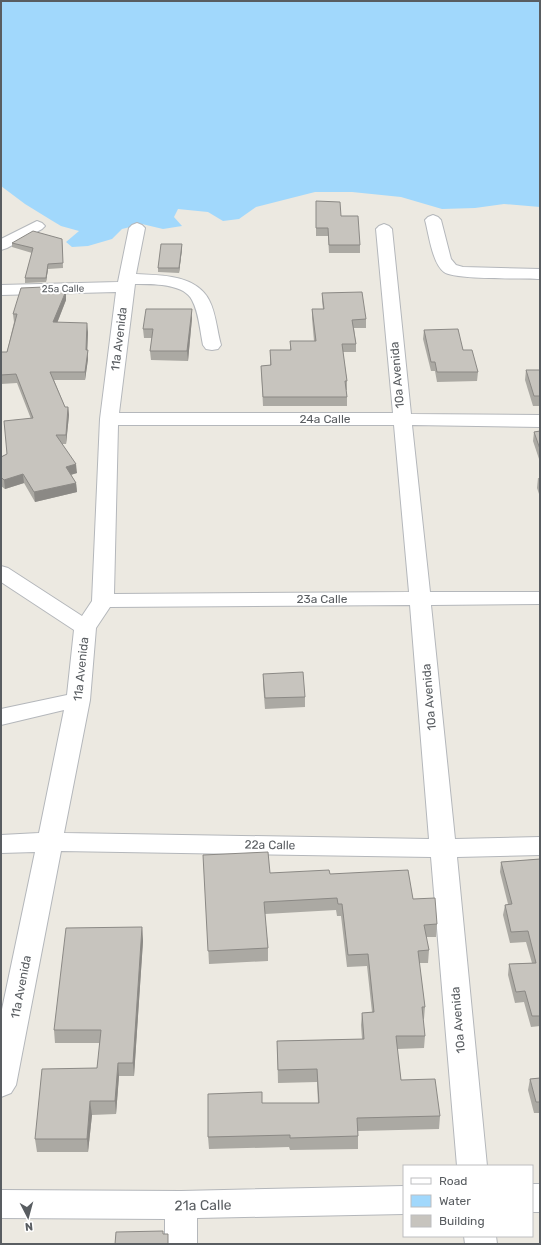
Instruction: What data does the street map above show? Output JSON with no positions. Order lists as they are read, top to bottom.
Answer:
{
  "streets": {
    "street": [
      "25a Calle",
      "11a Avenida",
      "10a Avenida",
      "24a Calle",
      "23a Calle",
      "22a Calle",
      "21a Calle"
    ]
  },
  "crossings": [
    ["25a Calle", "11a Avenida"],
    ["11a Avenida", "24a Calle"],
    ["11a Avenida", "23a Calle"],
    ["11a Avenida", "22a Calle"],
    ["10a Avenida", "24a Calle"],
    ["10a Avenida", "23a Calle"],
    ["10a Avenida", "22a Calle"]
  ],
  "legend": ["Road", "Water", "Building"],
  "north": "bottom"
}
